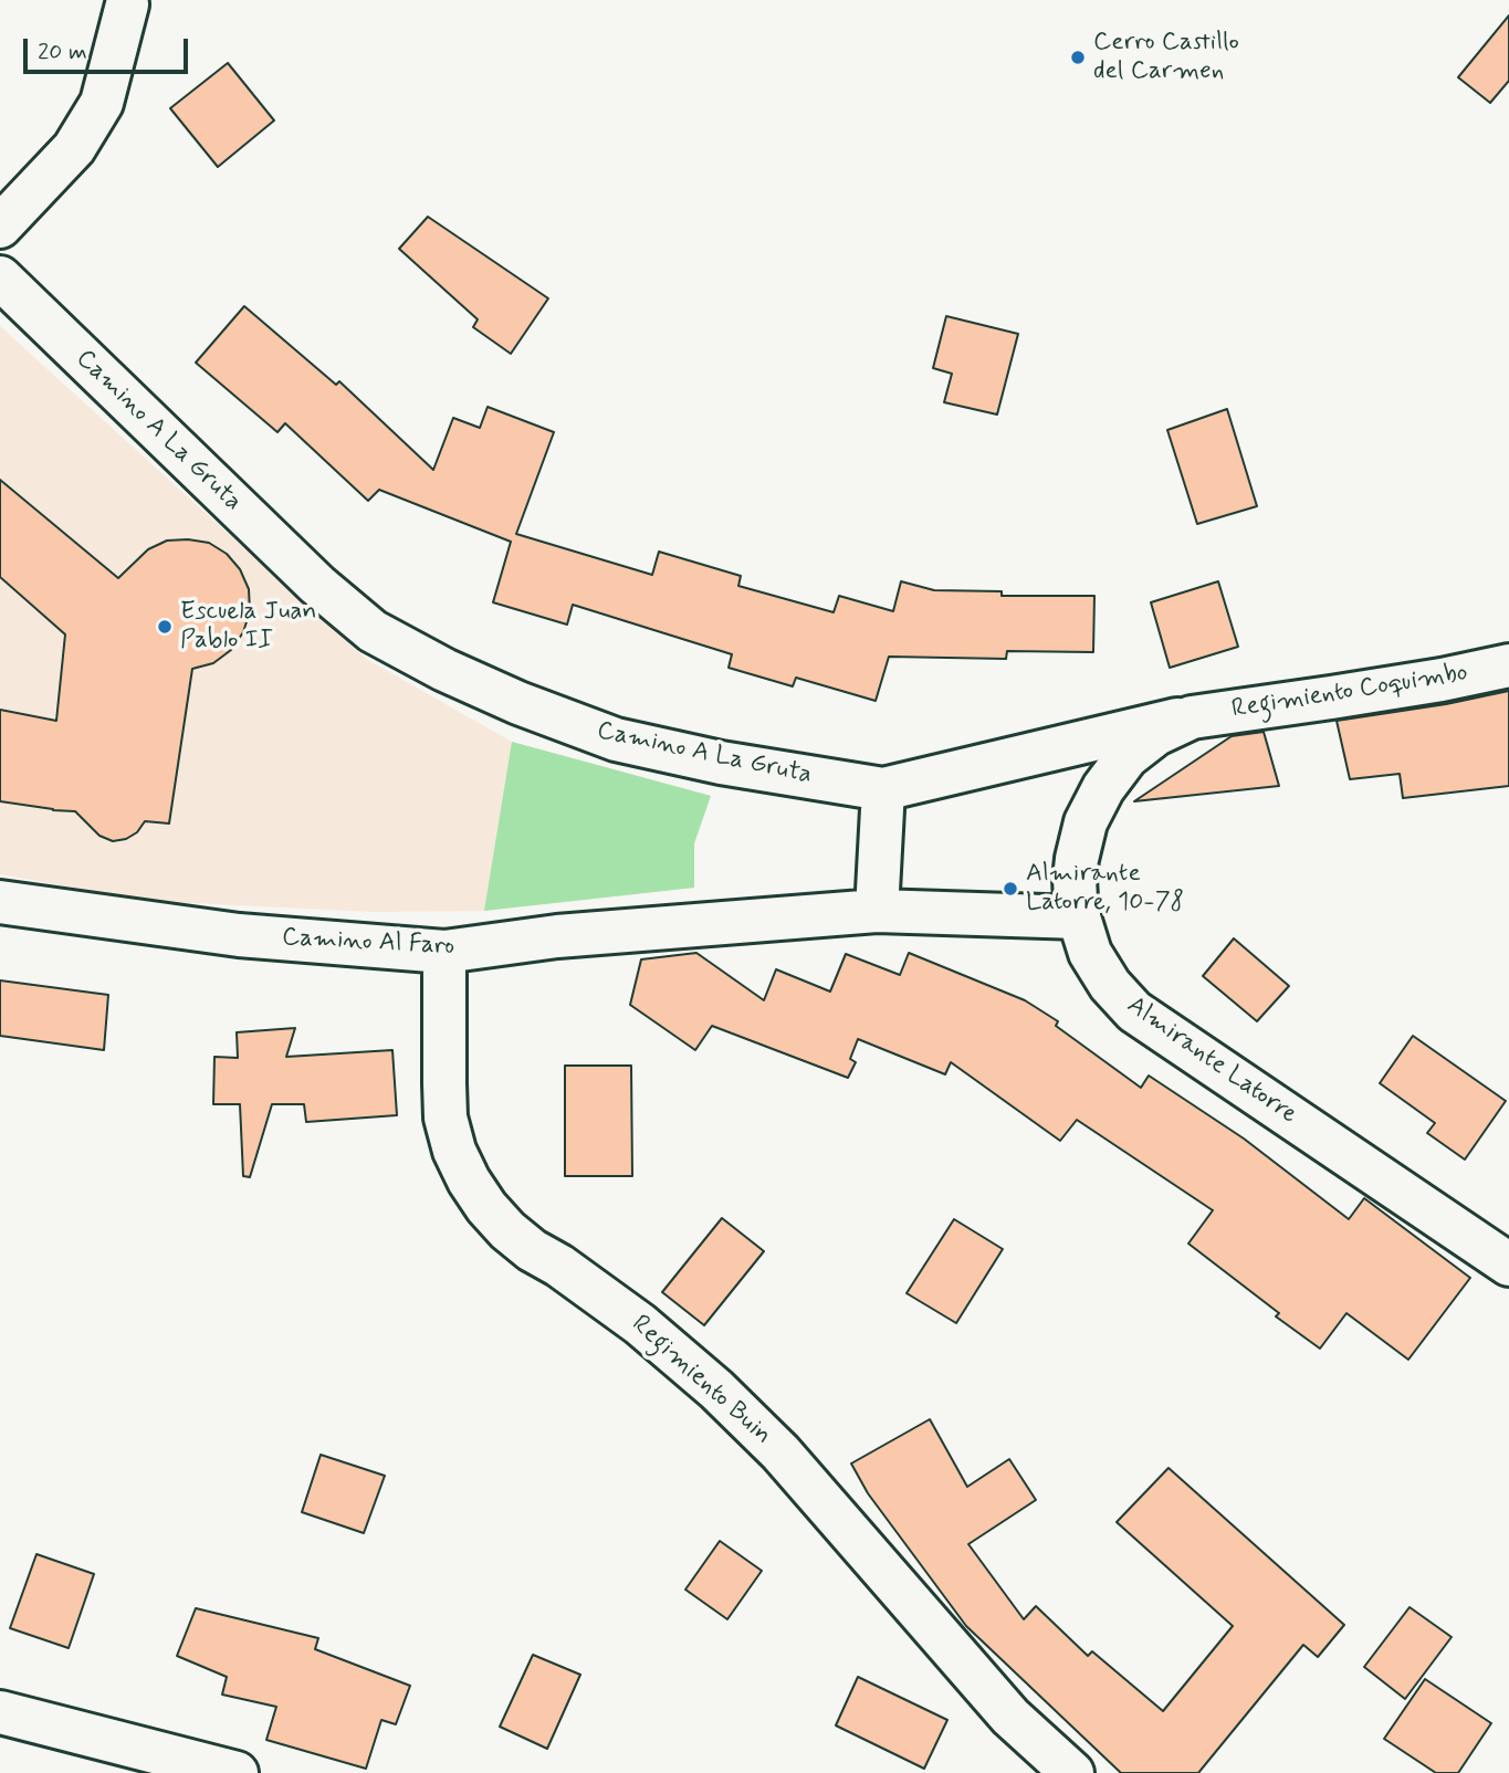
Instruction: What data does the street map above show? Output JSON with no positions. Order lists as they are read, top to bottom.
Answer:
{
  "streets": {
    "street": [
      "Camino A La Gruta",
      "Regimiento Coquimbo",
      "Camino Al Faro",
      "Almirante Latorre",
      "Regimiento Buin"
    ]
  },
  "crossings": [
    ["Camino A La Gruta", "Regimiento Coquimbo"],
    ["Camino A La Gruta", "Almirante Latorre"],
    ["Regimiento Coquimbo", "Almirante Latorre"],
    ["Camino Al Faro", "Almirante Latorre"],
    ["Camino Al Faro", "Regimiento Buin"]
  ],
  "places": ["Cerro Castillo del Carmen", "Escuela Juan Pablo II", "Almirante Latorre, 10-78"],
  "scale_bar": "20 m"
}
